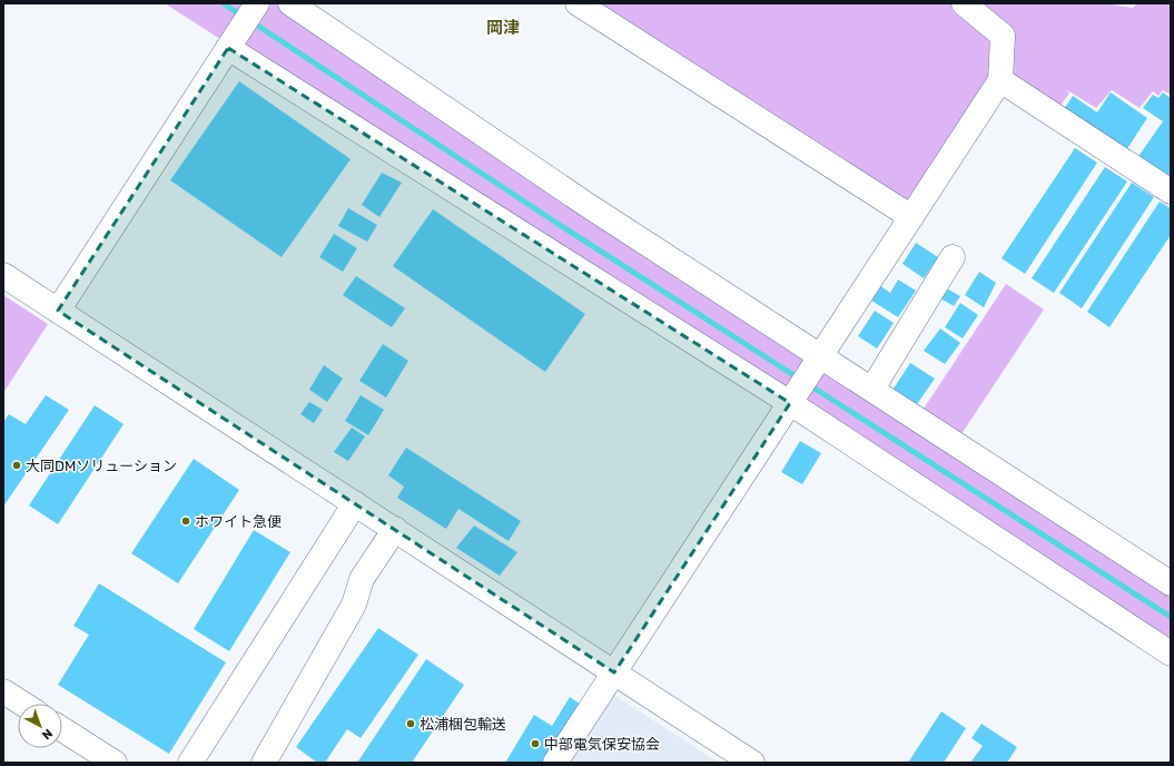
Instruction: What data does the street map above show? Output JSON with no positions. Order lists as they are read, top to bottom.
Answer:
{
  "districts": ["岡津"],
  "places": [
    "大同DMソリューション",
    "ホワイト急便",
    "松浦梱包輸送",
    "中部電気保安協会"
  ],
  "north": "bottom right"
}
